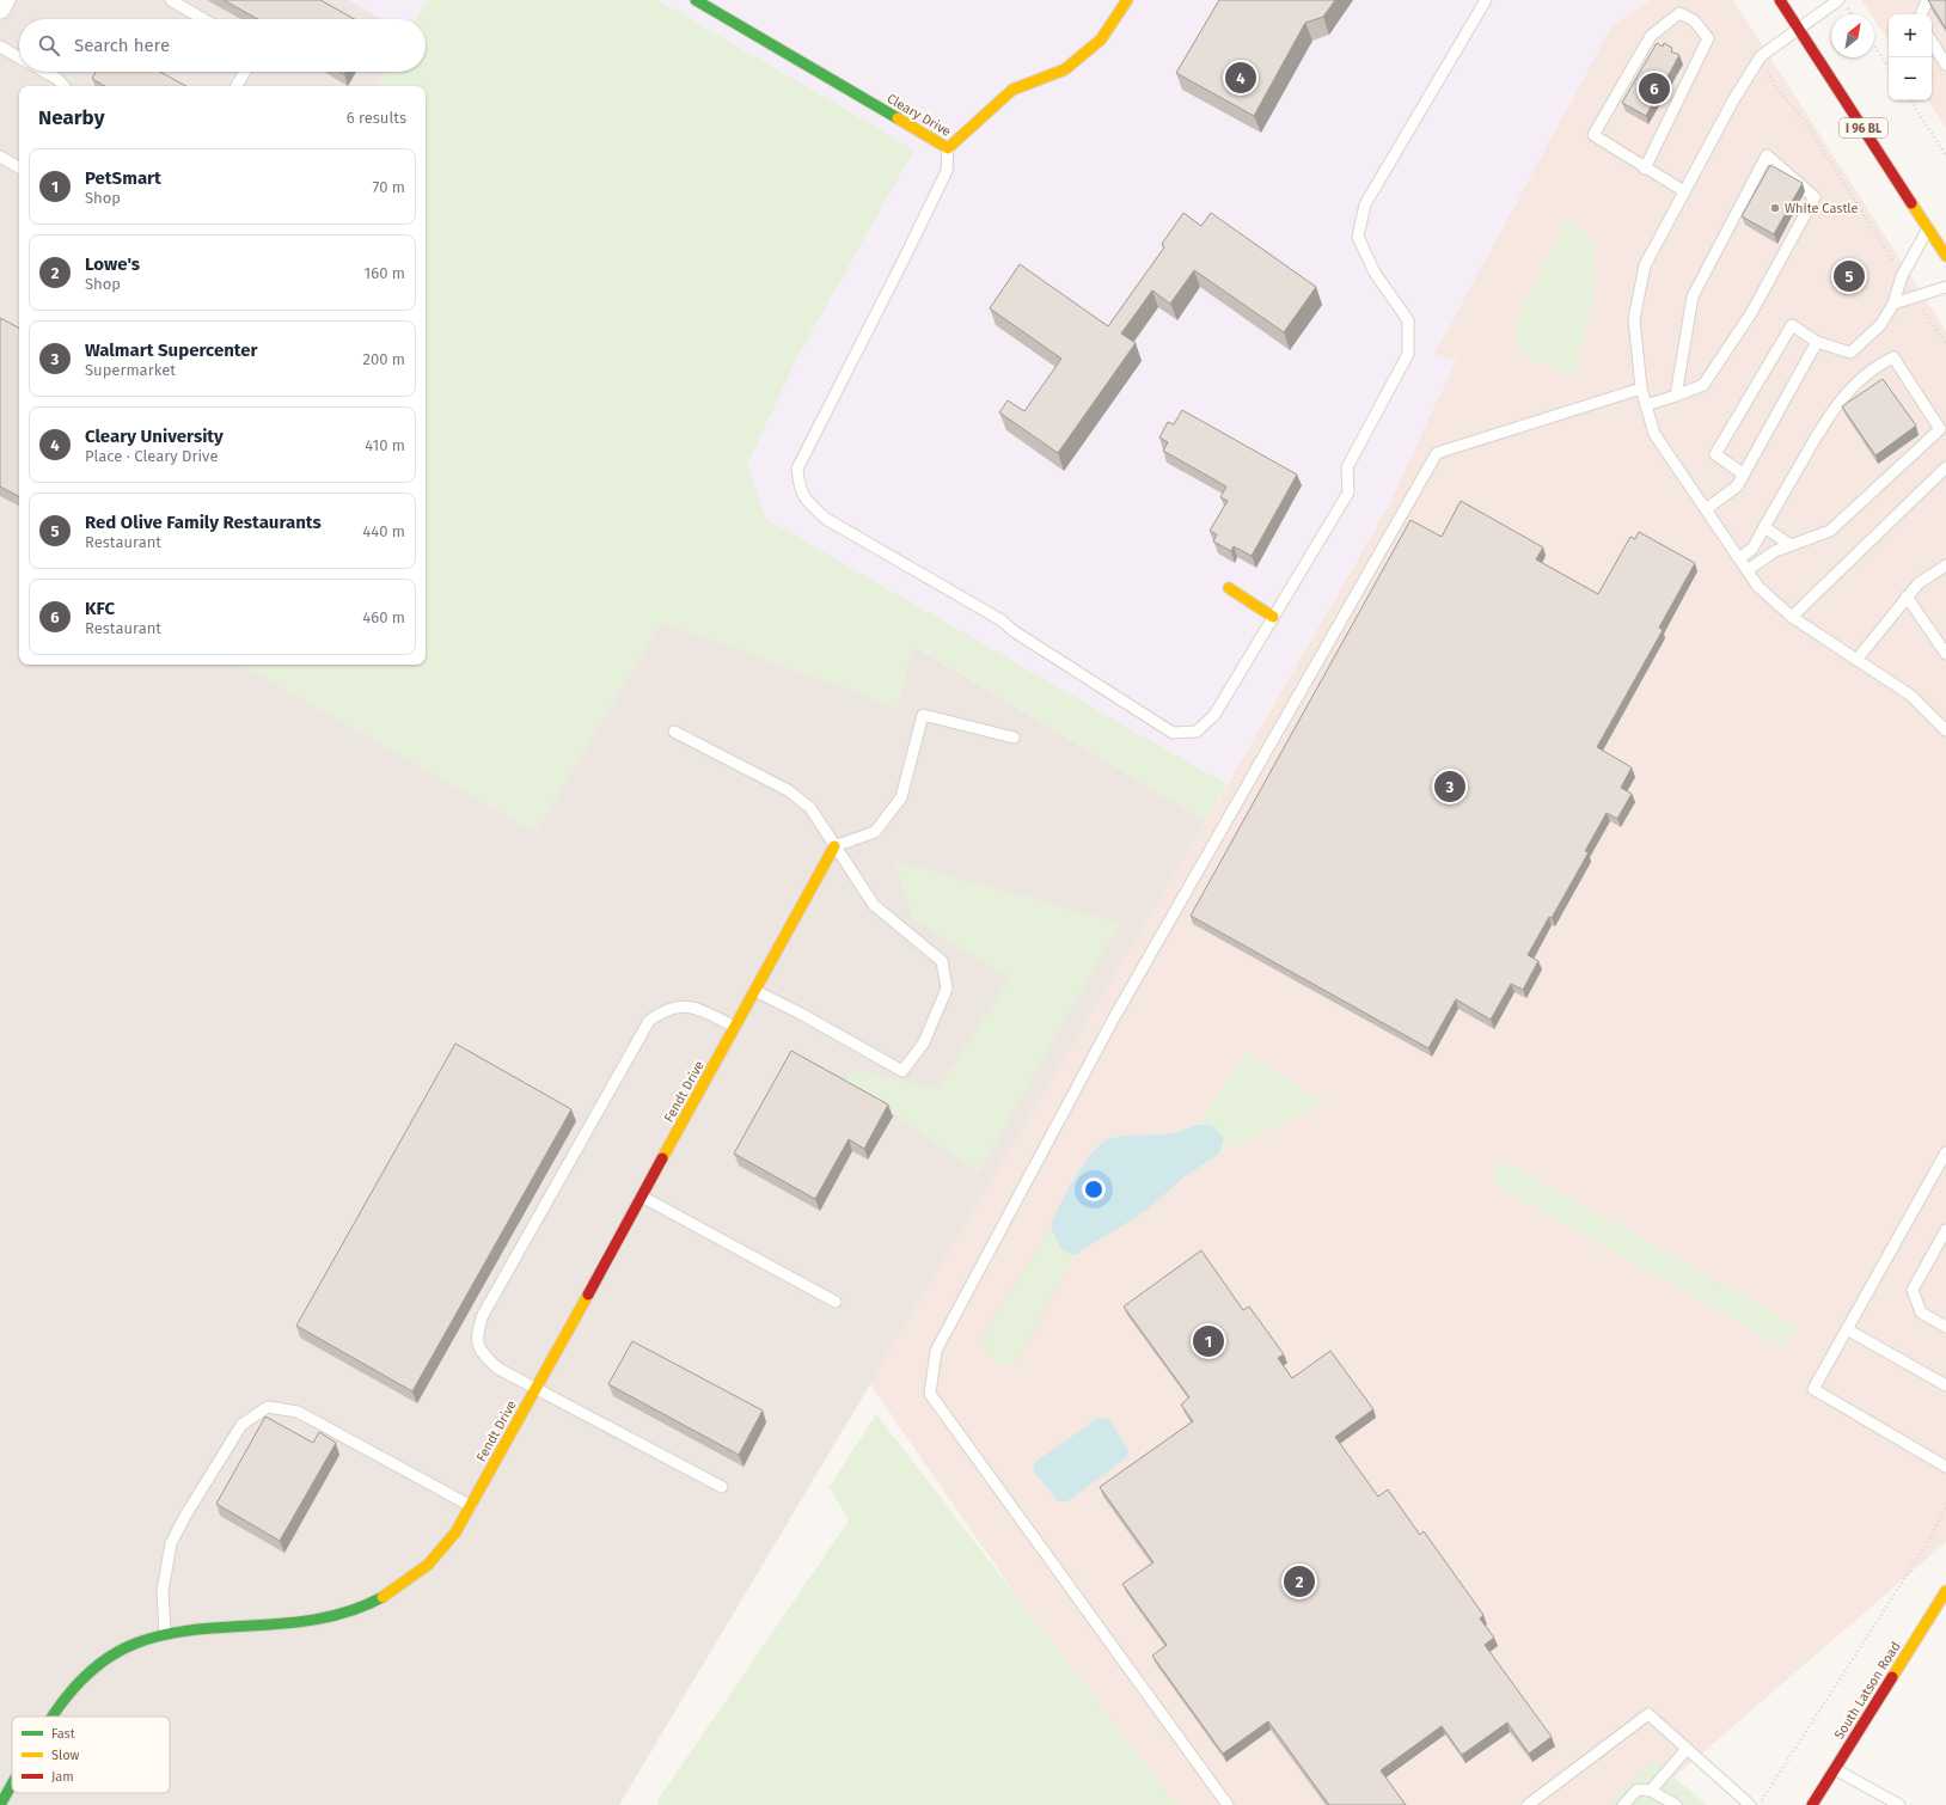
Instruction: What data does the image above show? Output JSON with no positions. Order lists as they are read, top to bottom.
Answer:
{
  "streets": {
    "street": [
      "Cleary Drive",
      "I 96 BL",
      "Fendt Drive",
      "South Latson Road"
    ]
  },
  "places": ["White Castle"],
  "legend": ["Fast", "Slow", "Jam"],
  "north": "top right",
  "page": {
    "map_buttons": ["+", "−"],
    "search": "Search here",
    "pins": [
      "4",
      "6",
      "5",
      "3",
      "1",
      "2"
    ],
    "heading": ["Nearby", "6 results"],
    "list": [
      {
        "mark": "1",
        "name": "PetSmart",
        "note": "Shop",
        "value": "70 m"
      },
      {
        "mark": "2",
        "name": "Lowe's",
        "note": "Shop",
        "value": "160 m"
      },
      {
        "mark": "3",
        "name": "Walmart Supercenter",
        "note": "Supermarket",
        "value": "200 m"
      },
      {
        "mark": "4",
        "name": "Cleary University",
        "note": "Place · Cleary Drive",
        "value": "410 m"
      },
      {
        "mark": "5",
        "name": "Red Olive Family Restaurants",
        "note": "Restaurant",
        "value": "440 m"
      },
      {
        "mark": "6",
        "name": "KFC",
        "note": "Restaurant",
        "value": "460 m"
      }
    ]
  }
}
